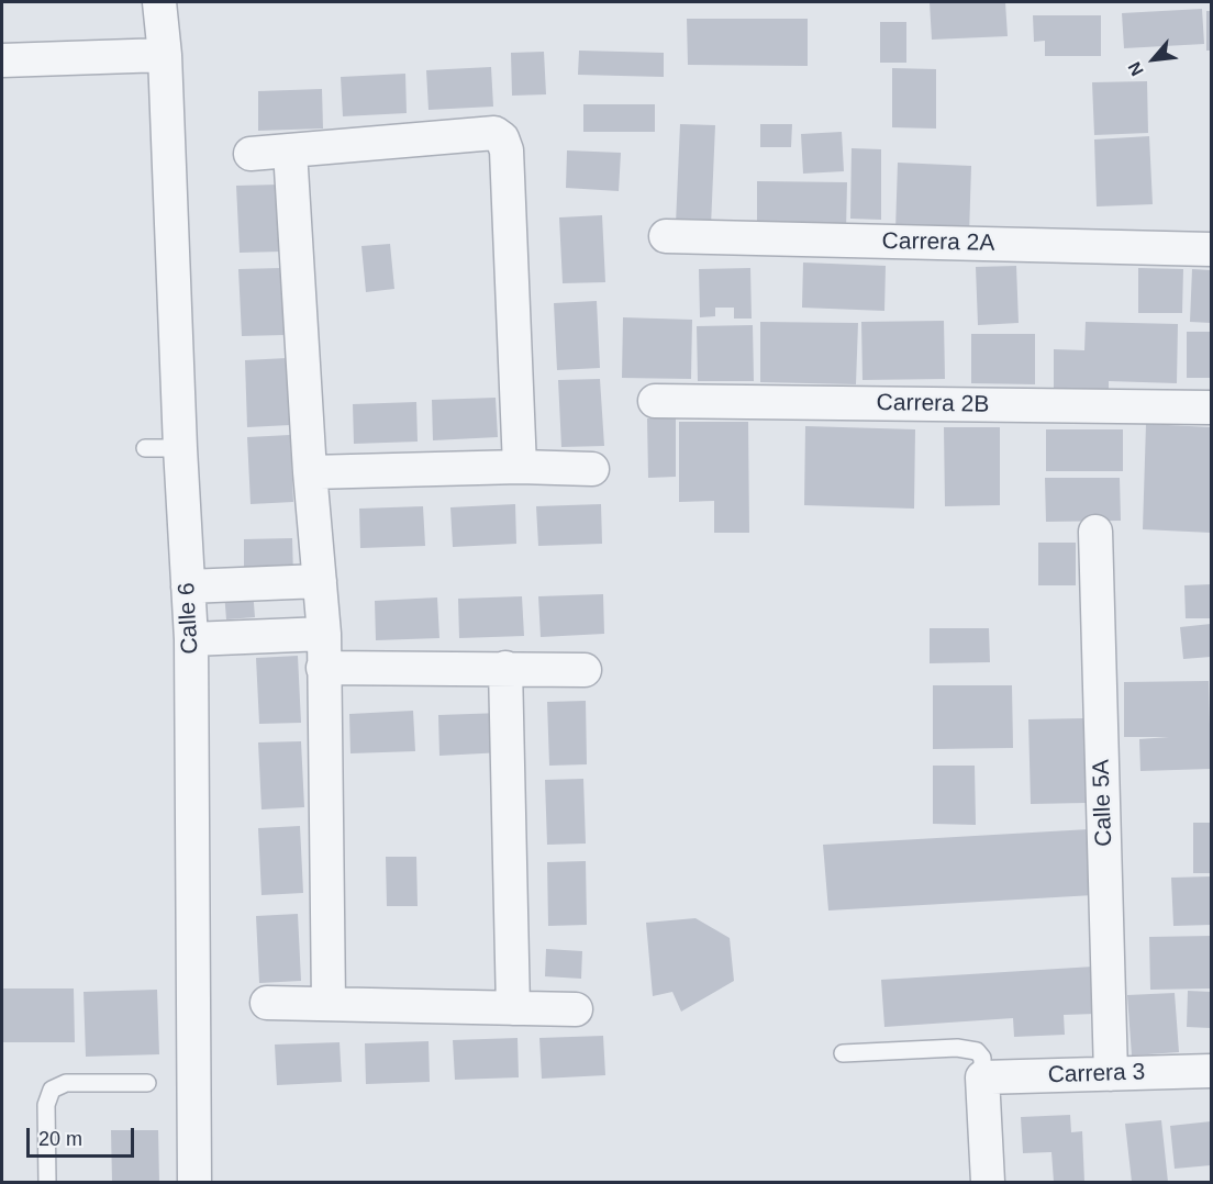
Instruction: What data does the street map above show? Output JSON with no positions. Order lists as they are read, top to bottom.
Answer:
{
  "streets": {
    "street": [
      "Carrera 2A",
      "Carrera 2B",
      "Calle 6",
      "Calle 5A",
      "Carrera 3"
    ]
  },
  "crossings": [
    ["Calle 5A", "Carrera 3"]
  ],
  "scale_bar": "20 m",
  "north": "bottom left"
}
